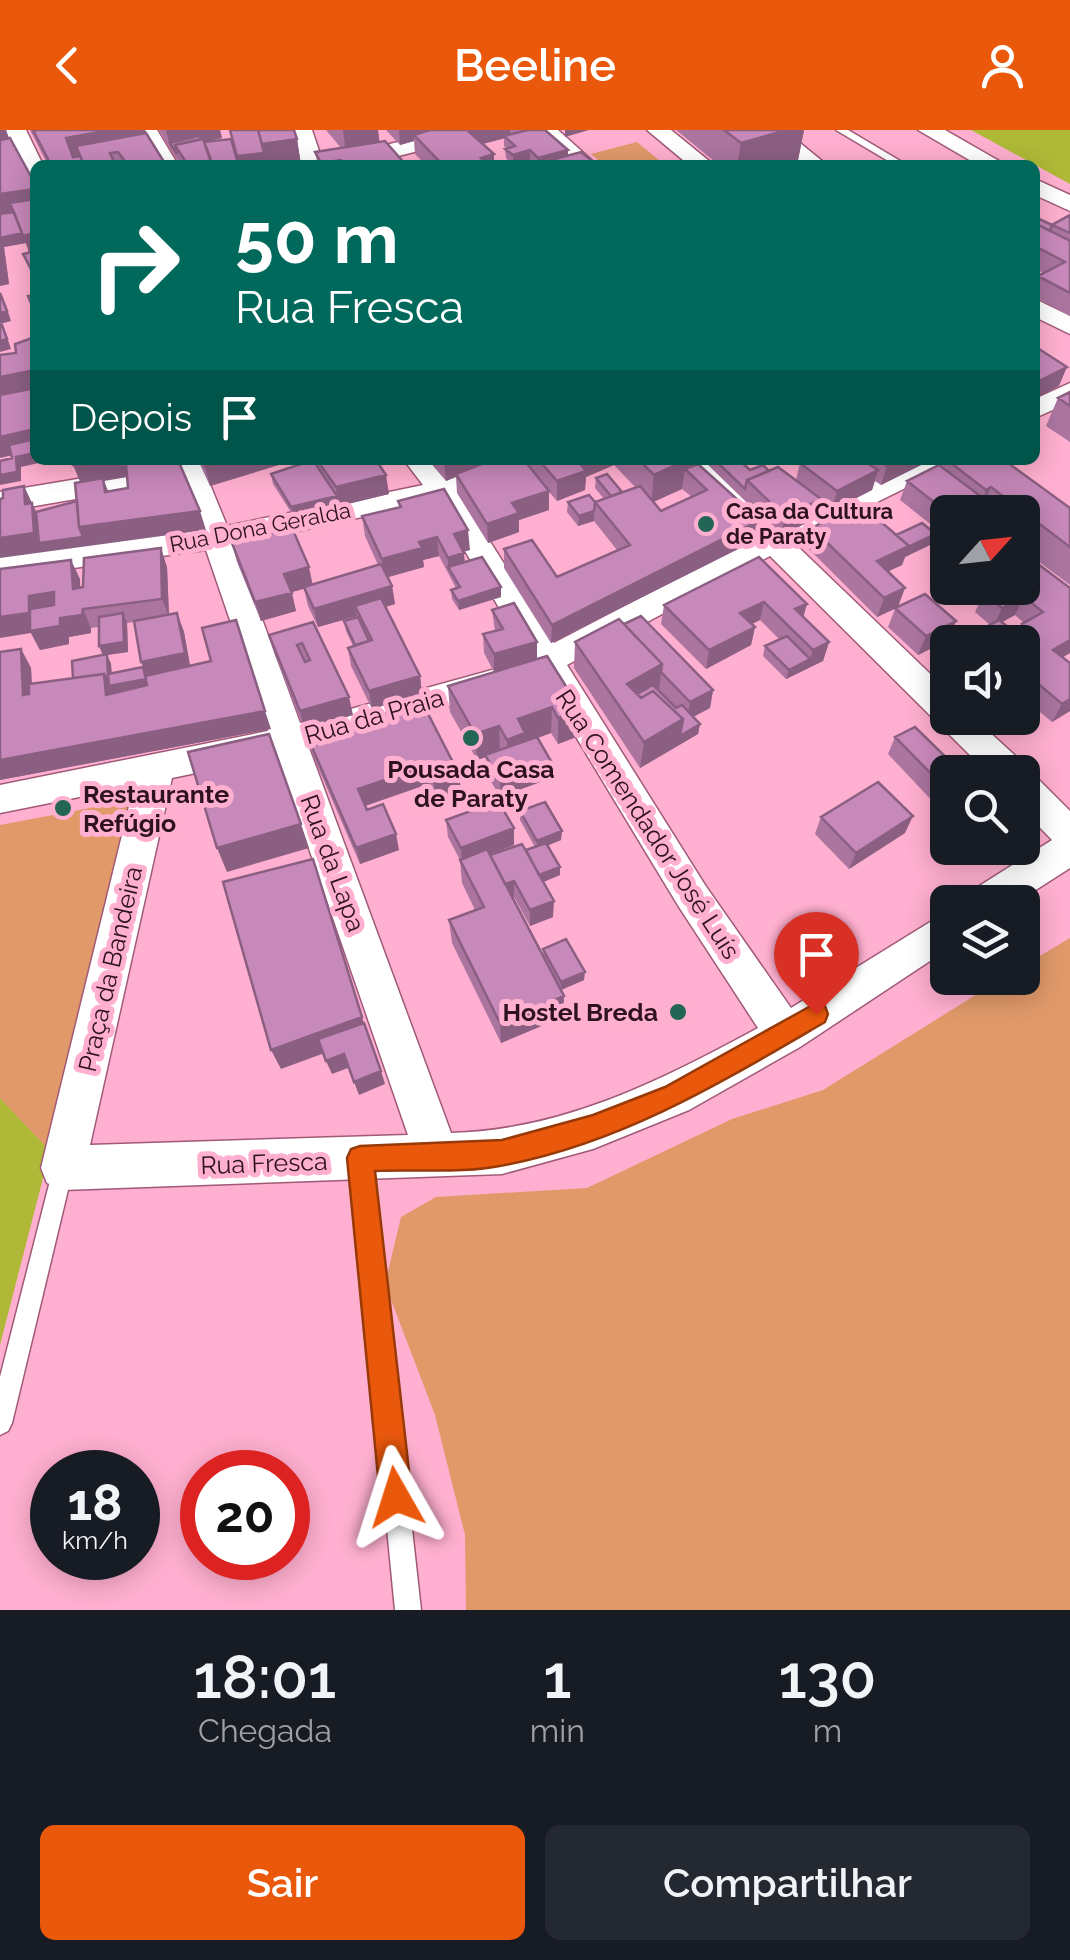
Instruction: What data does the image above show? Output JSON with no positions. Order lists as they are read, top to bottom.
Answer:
{
  "streets": {
    "street": [
      "Rua Dona Geralda",
      "Rua da Praia",
      "Rua Comendador José Luís",
      "Rua da Lapa",
      "Praça da Bandeira",
      "Rua Fresca"
    ]
  },
  "crossings": [
    ["Rua Dona Geralda", "Rua Comendador José Luís"],
    ["Rua Dona Geralda", "Rua da Lapa"],
    ["Rua da Praia", "Rua Comendador José Luís"],
    ["Rua da Praia", "Rua da Lapa"],
    ["Rua da Praia", "Praça da Bandeira"],
    ["Rua Comendador José Luís", "Rua Fresca"],
    ["Rua da Lapa", "Rua Fresca"],
    ["Praça da Bandeira", "Rua Fresca"]
  ],
  "places": [
    "Casa da Cultura de Paraty",
    "Pousada Casa de Paraty",
    "Restaurante Refúgio",
    "Hostel Breda"
  ],
  "north": "top right",
  "page": {
    "header": "Beeline",
    "turn": ["50 m", "Rua Fresca"],
    "then": "Depois",
    "speed": "18 km/h",
    "limit": "20",
    "eta": [
      "18:01",
      "Chegada",
      "1",
      "min",
      "130",
      "m"
    ],
    "buttons": ["Sair", "Compartilhar"]
  }
}
